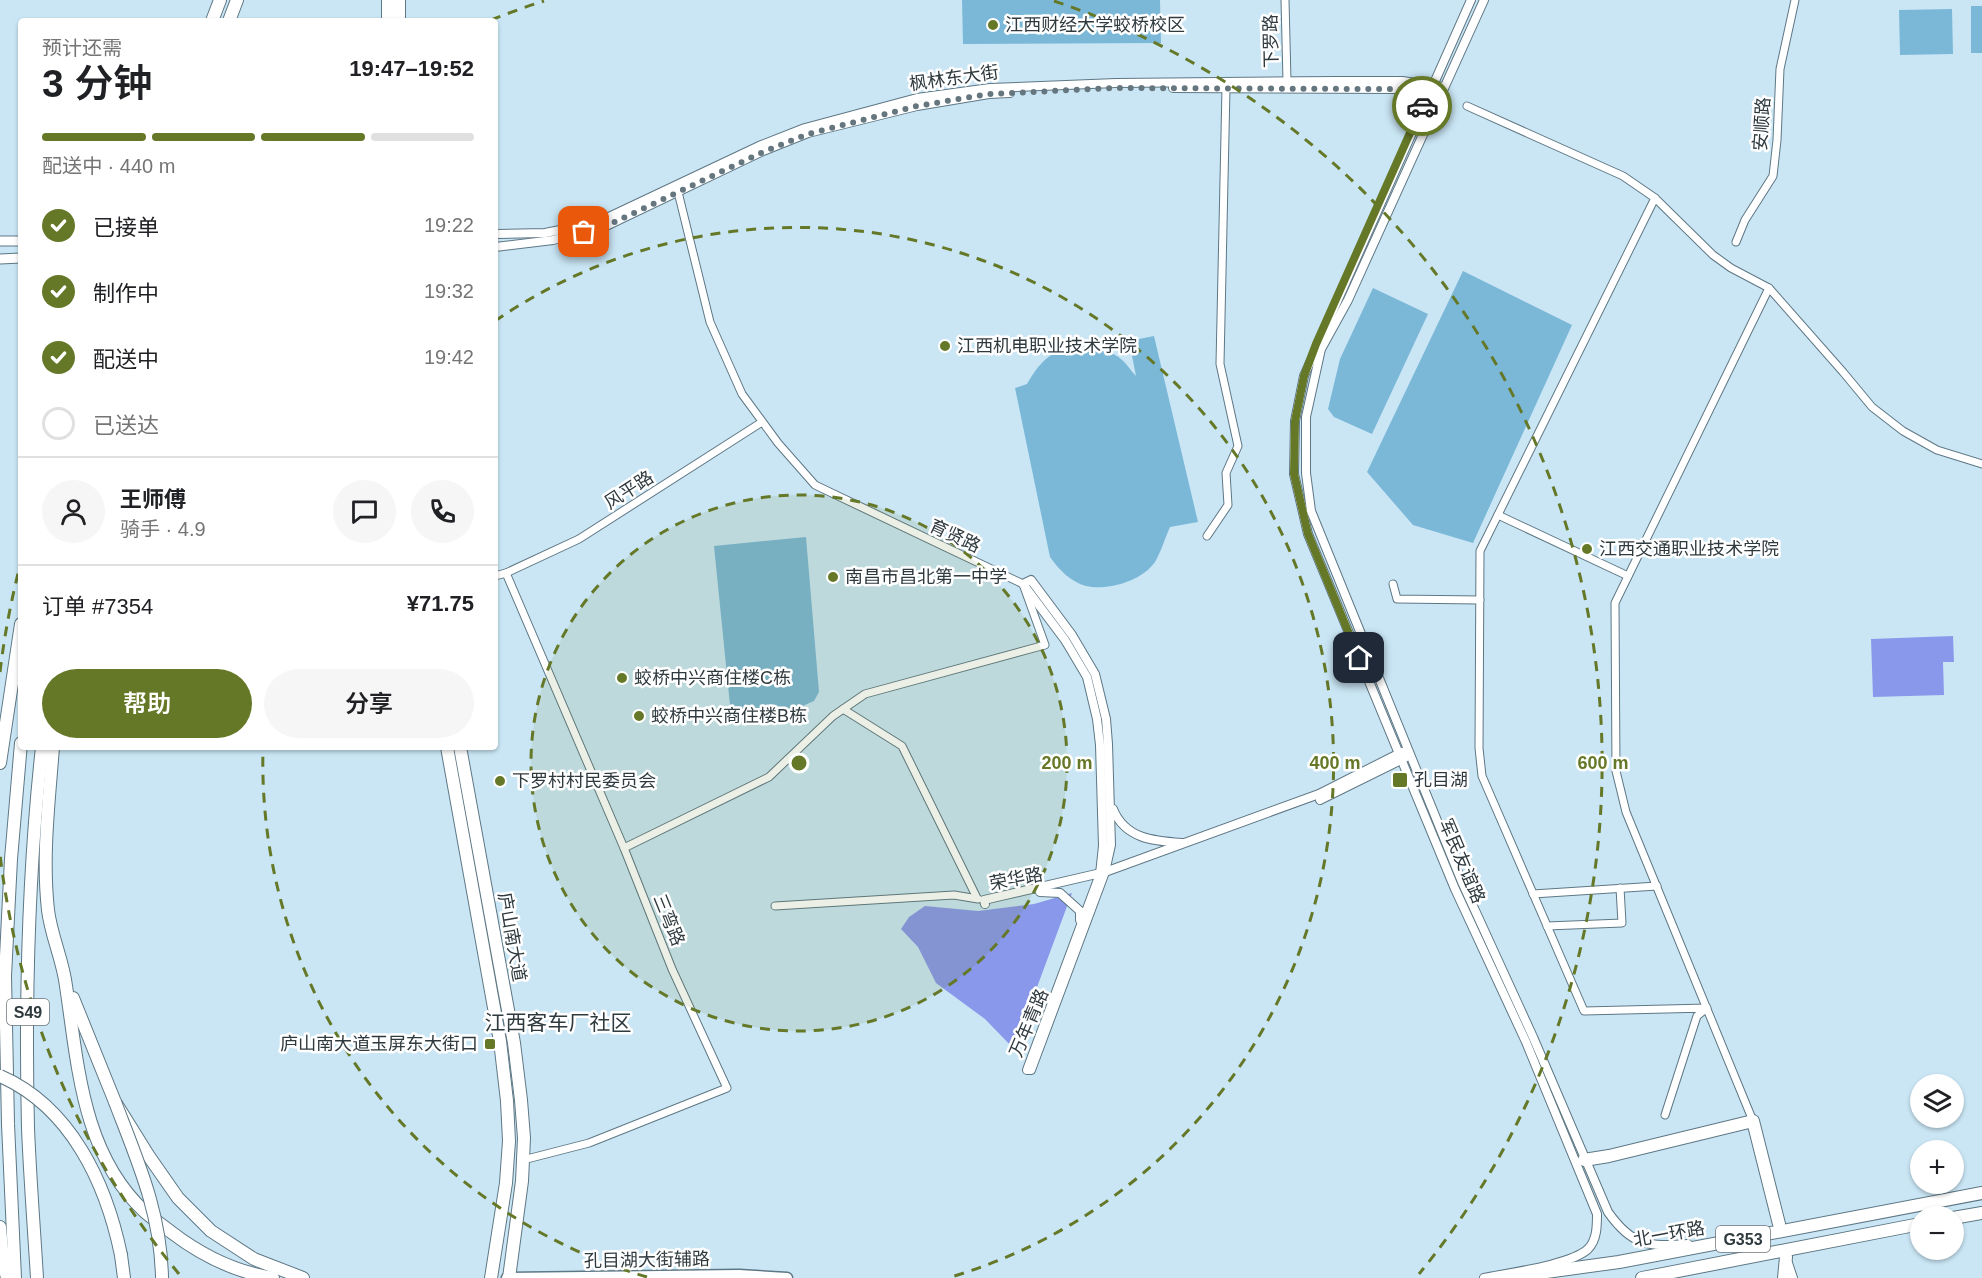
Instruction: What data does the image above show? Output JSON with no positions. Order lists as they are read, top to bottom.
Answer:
{
  "streets": {
    "highway": [
      "庐山南大道",
      "S49",
      "北一环路",
      "G353"
    ],
    "main road": ["孔目湖大街辅路"],
    "street": [
      "下罗路",
      "枫林东大街",
      "安顺路",
      "风平路",
      "育贤路",
      "军民友谊路",
      "荣华路",
      "三弯路",
      "万年青路"
    ]
  },
  "crossings": [
    ["下罗路", "枫林东大街"],
    ["枫林东大街", "育贤路"],
    ["枫林东大街", "军民友谊路"],
    ["风平路", "育贤路"],
    ["风平路", "三弯路"],
    ["育贤路", "万年青路"],
    ["军民友谊路", "荣华路"],
    ["荣华路", "万年青路"],
    ["三弯路", "庐山南大道"],
    ["庐山南大道", "孔目湖大街辅路"]
  ],
  "districts": ["江西客车厂社区"],
  "places": {
    "other": [
      "江西财经大学蛟桥校区",
      "江西机电职业技术学院",
      "江西交通职业技术学院",
      "南昌市昌北第一中学",
      "蛟桥中兴商住楼C栋",
      "蛟桥中兴商住楼B栋",
      "下罗村村民委员会"
    ],
    "transit": ["孔目湖", "庐山南大道玉屏东大街口"]
  },
  "page": {
    "heading": ["3 分钟", "预计还需", "19:47–19:52"],
    "panel": [
      "王师傅",
      "骑手 · 4.9",
      "订单 #7354",
      "¥71.75"
    ],
    "bar": "配送中 · 440 m",
    "list": [
      ["已接单", "19:22"],
      ["制作中", "19:32"],
      ["配送中", "19:42"],
      "已送达"
    ],
    "buttons": ["帮助", "分享"],
    "map_buttons": ["+", "−"]
  },
  "rings": ["200 m", "400 m", "600 m"]
}
